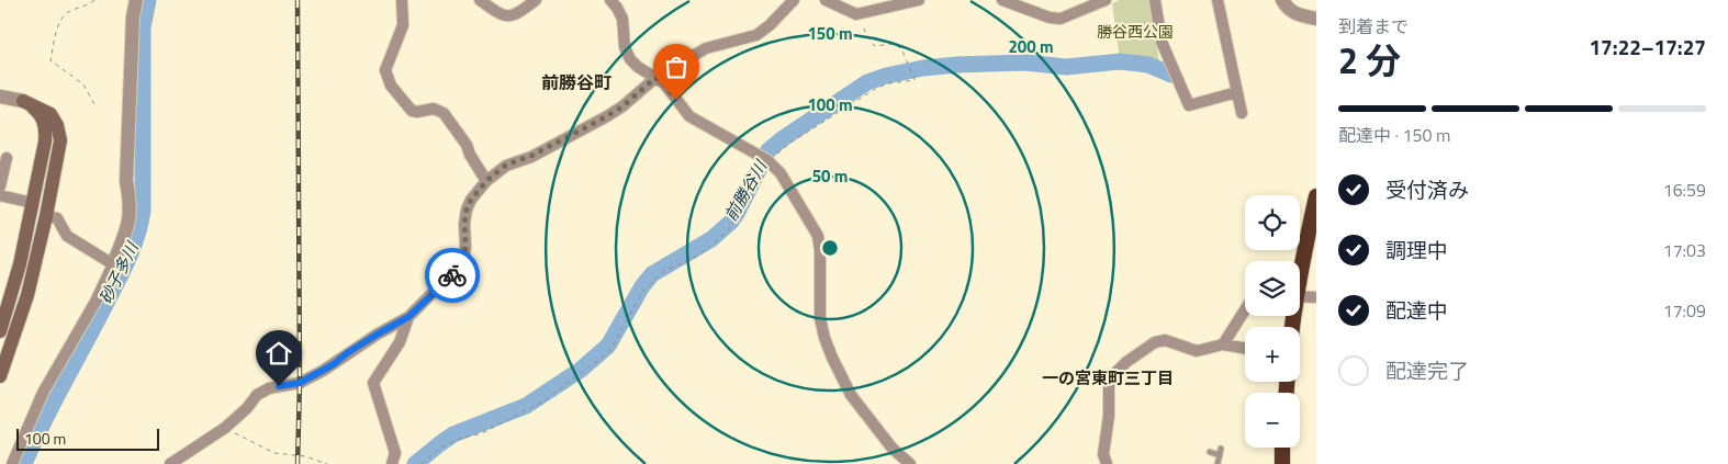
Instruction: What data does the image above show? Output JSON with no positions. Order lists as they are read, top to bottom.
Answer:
{
  "districts": ["前勝谷町", "一の宮東町三丁目"],
  "water": ["前勝谷川", "砂子多川"],
  "parks": ["勝谷西公園"],
  "scale_bar": "100 m",
  "page": {
    "heading": ["2 分", "到着まで", "17:22–17:27"],
    "bar": "配達中 · 150 m",
    "list": [
      ["受付済み", "16:59"],
      ["調理中", "17:03"],
      ["配達中", "17:09"],
      "配達完了"
    ],
    "map_buttons": ["+", "−"],
    "scale": "100 m"
  },
  "rings": [
    "150 m",
    "200 m",
    "100 m",
    "50 m"
  ]
}
